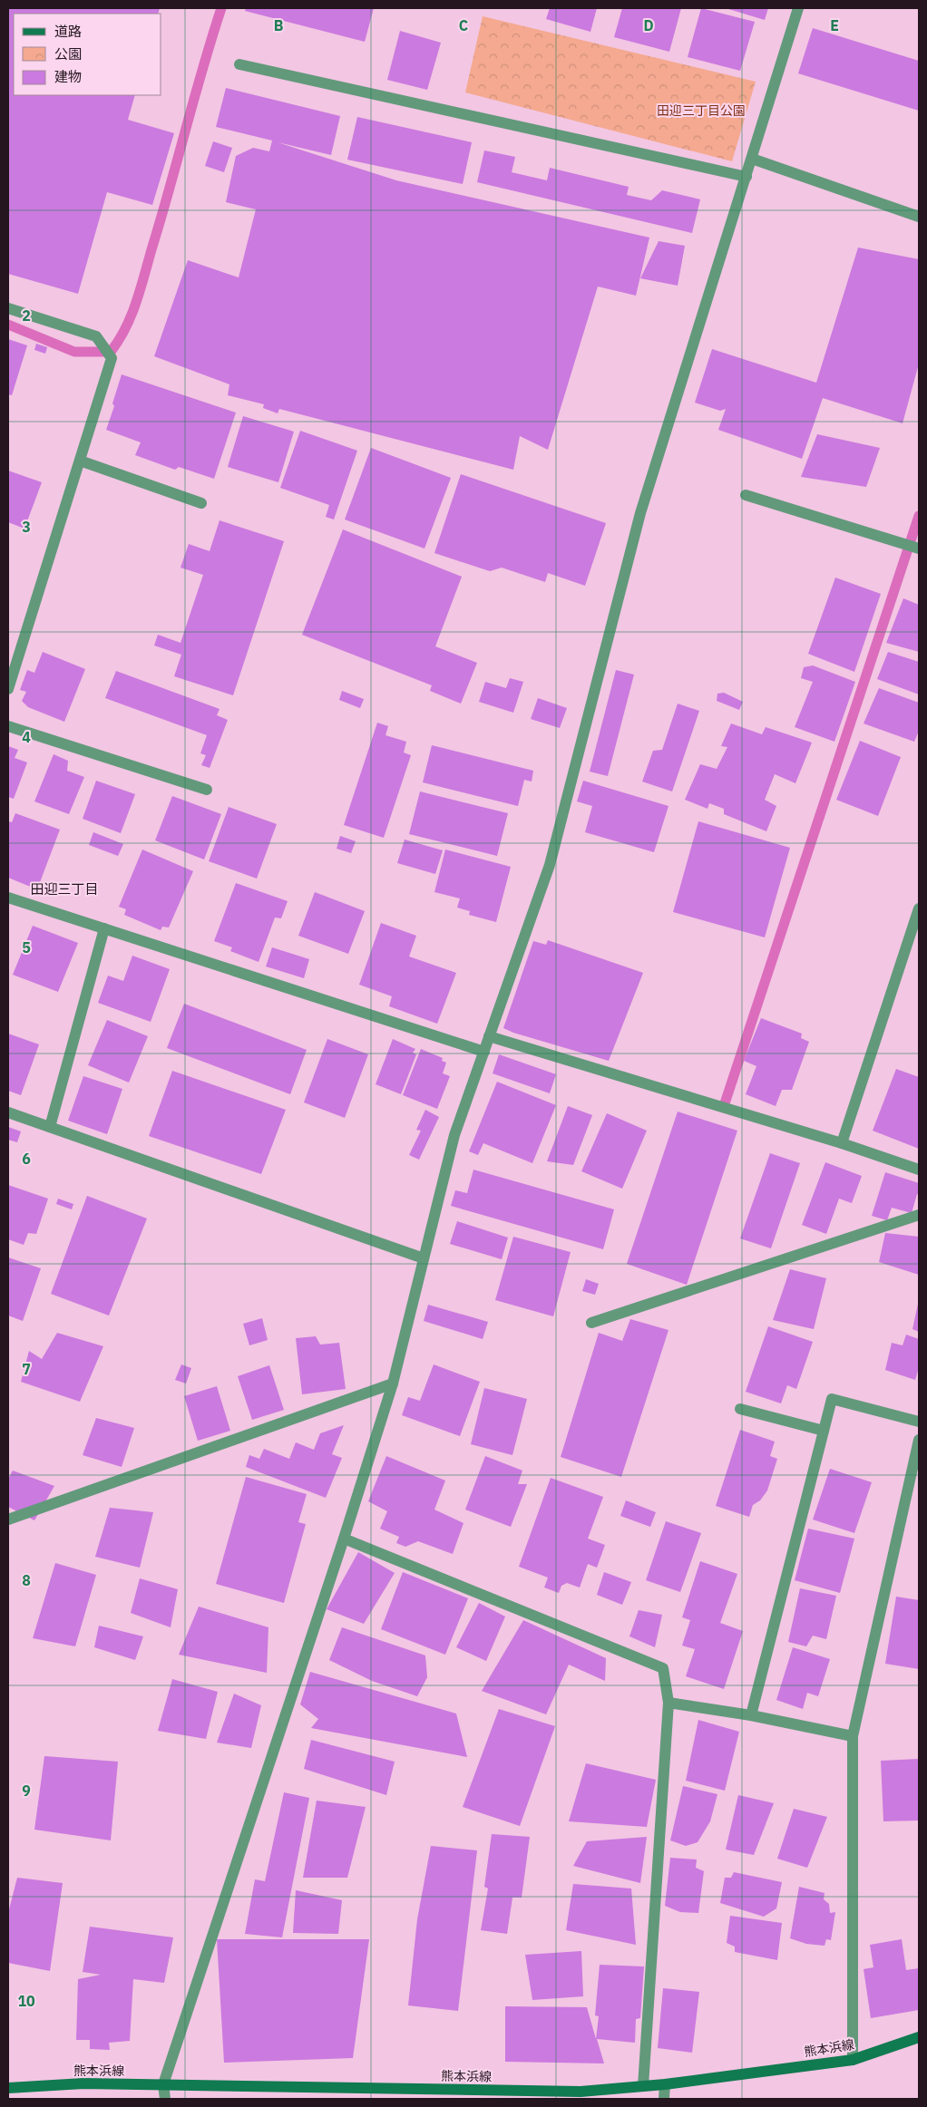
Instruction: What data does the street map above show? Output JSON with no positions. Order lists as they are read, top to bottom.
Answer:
{
  "streets": {
    "main road": ["熊本浜線"]
  },
  "districts": ["田迎三丁目"],
  "parks": ["田迎三丁目公園"],
  "legend": ["道路", "公園", "建物"],
  "grid": {
    "columns": [
      "B",
      "C",
      "D",
      "E"
    ],
    "rows": [
      "2",
      "3",
      "4",
      "5",
      "6",
      "7",
      "8",
      "9",
      "10"
    ]
  }
}
